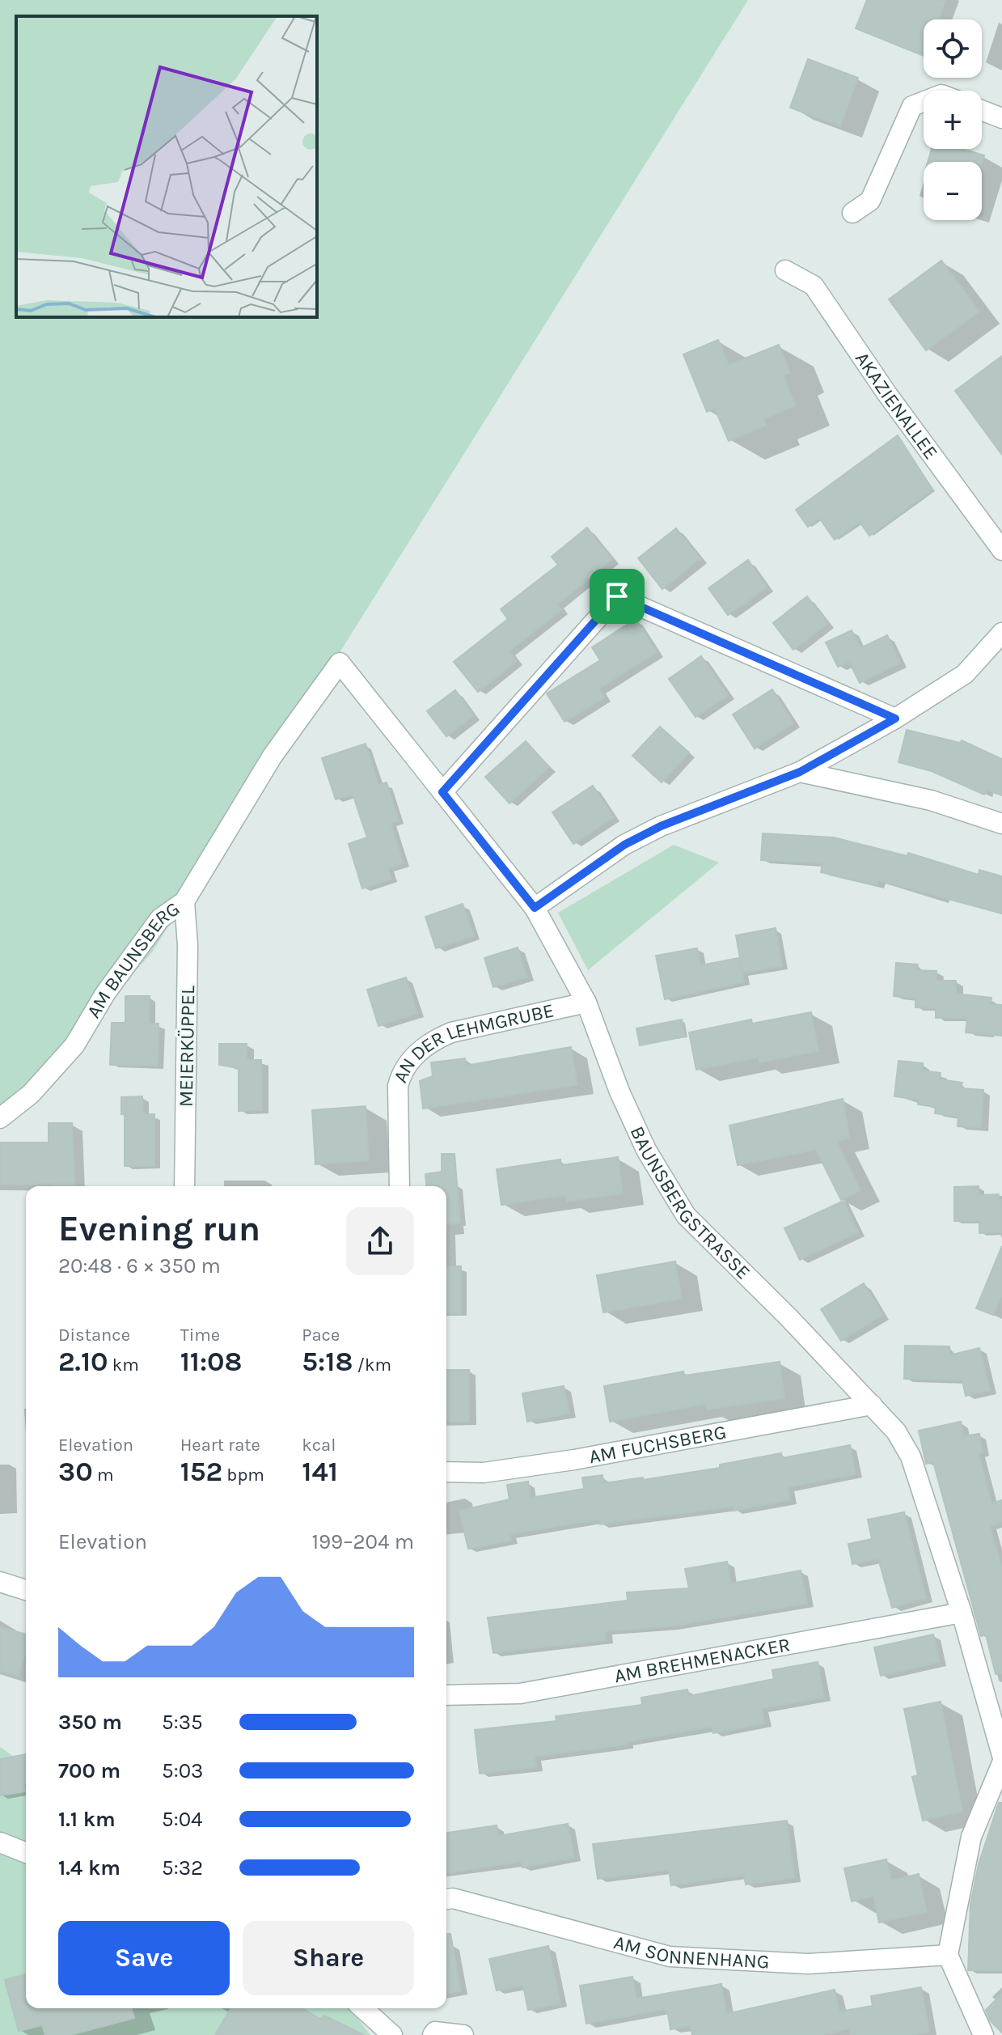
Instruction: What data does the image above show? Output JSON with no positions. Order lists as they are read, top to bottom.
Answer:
{
  "streets": {
    "street": [
      "AKAZIENALLEE",
      "AM BAUNSBERG",
      "MEIERKÜPPEL",
      "AN DER LEHMGRUBE",
      "BAUNSBERGSTRASSE",
      "AM FUCHSBERG",
      "AM BREHMENACKER",
      "AM SONNENHANG"
    ]
  },
  "crossings": [
    ["AM BAUNSBERG", "MEIERKÜPPEL"],
    ["AM BAUNSBERG", "BAUNSBERGSTRASSE"],
    ["AN DER LEHMGRUBE", "BAUNSBERGSTRASSE"],
    ["BAUNSBERGSTRASSE", "AM FUCHSBERG"],
    ["BAUNSBERGSTRASSE", "AM BREHMENACKER"]
  ],
  "page": {
    "map_buttons": ["+", "−"],
    "heading": ["Evening run", "20:48 · 6 × 350 m"],
    "stats": [
      ["Distance", "2.10 km"],
      ["Time", "11:08"],
      ["Pace", "5:18 /km"],
      ["Elevation", "30 m"],
      ["Heart rate", "152 bpm"],
      ["kcal", "141"]
    ],
    "chart": ["Elevation", "199–204 m"],
    "list": [
      {
        "name": "350 m",
        "note": "5:35"
      },
      {
        "name": "700 m",
        "note": "5:03"
      },
      {
        "name": "1.1 km",
        "note": "5:04"
      },
      {
        "name": "1.4 km",
        "note": "5:32"
      }
    ],
    "buttons": ["Save", "Share"]
  }
}
